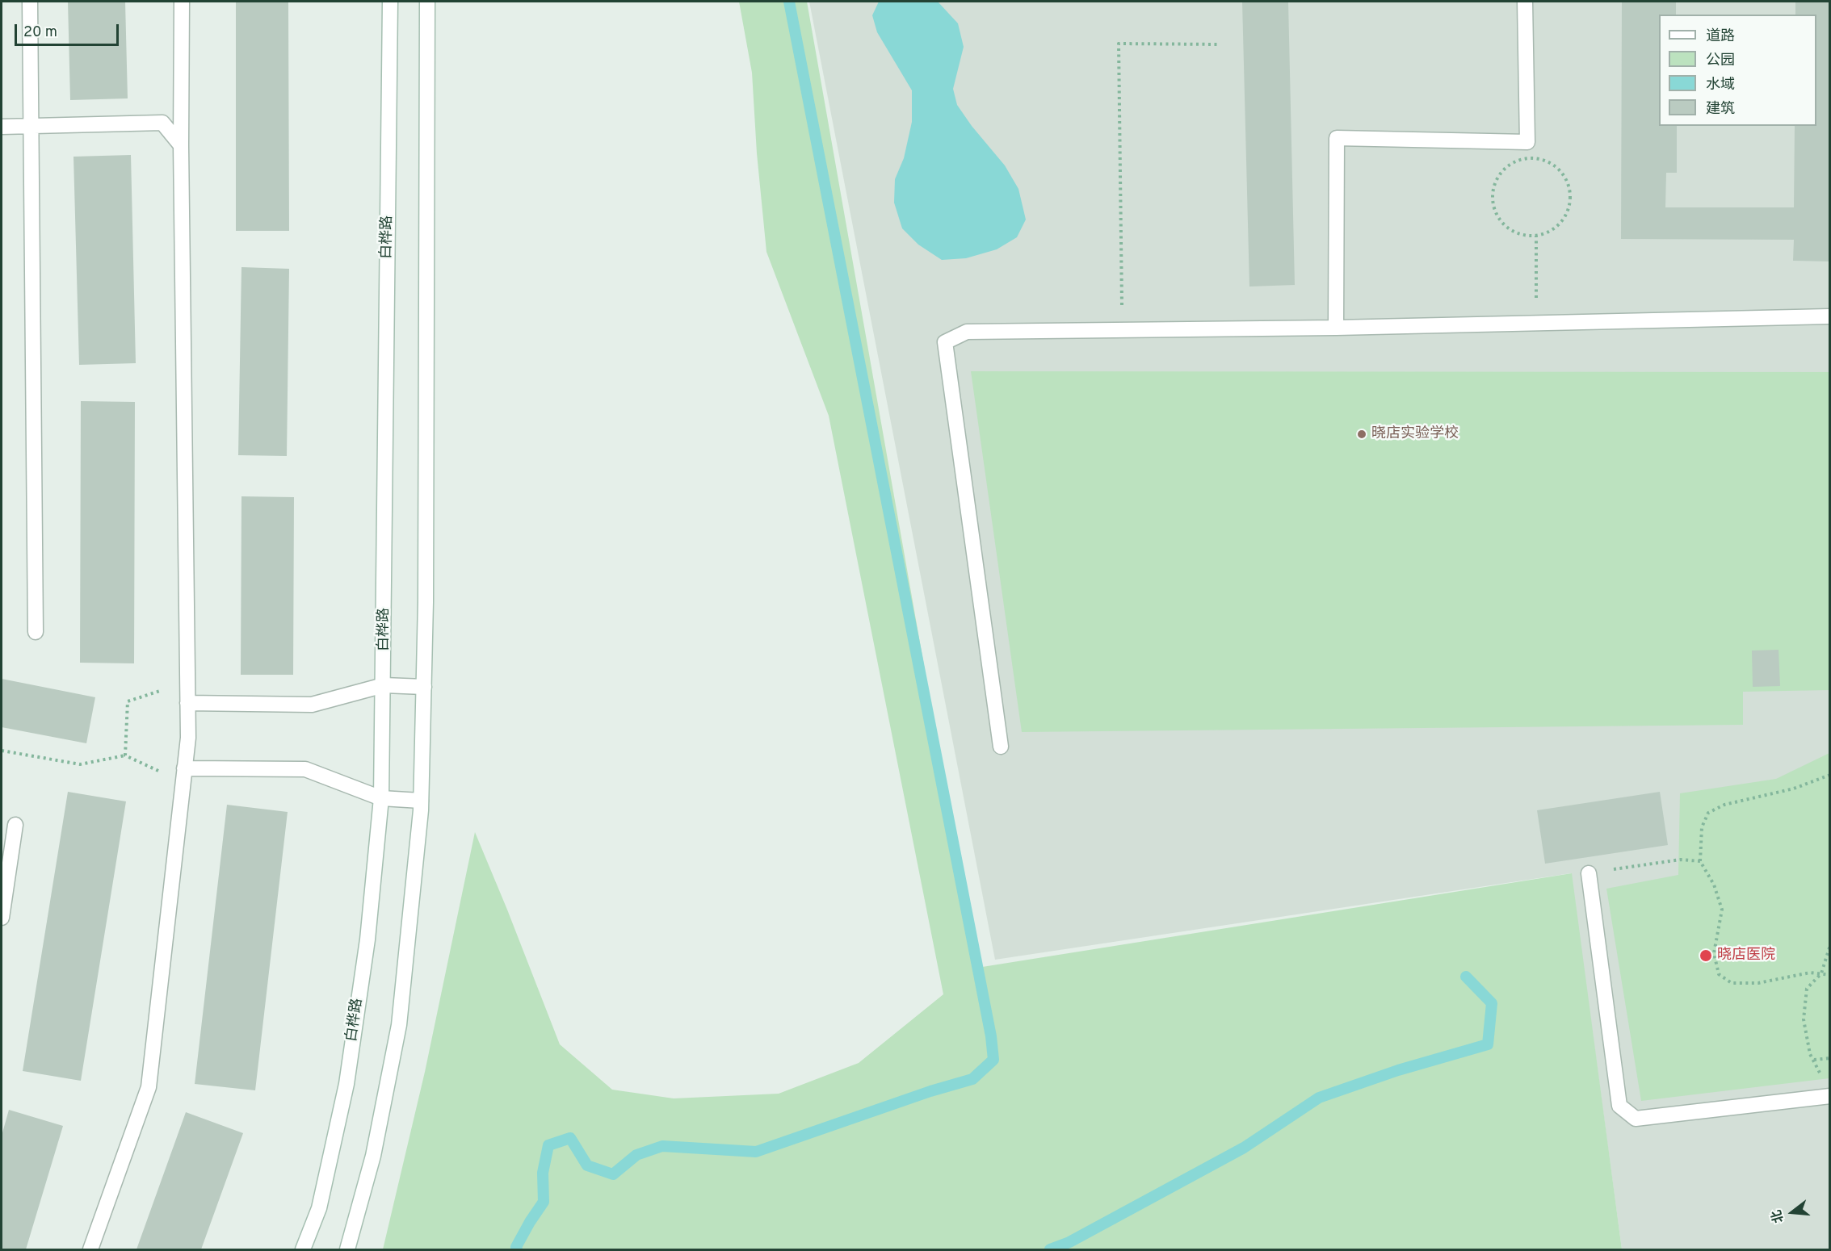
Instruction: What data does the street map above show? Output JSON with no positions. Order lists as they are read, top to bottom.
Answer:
{
  "streets": {
    "street": ["白桦路"]
  },
  "places": ["晓店实验学校", "晓店医院"],
  "legend": [
    "道路",
    "公园",
    "水域",
    "建筑"
  ],
  "scale_bar": "20 m",
  "north": "left"
}
